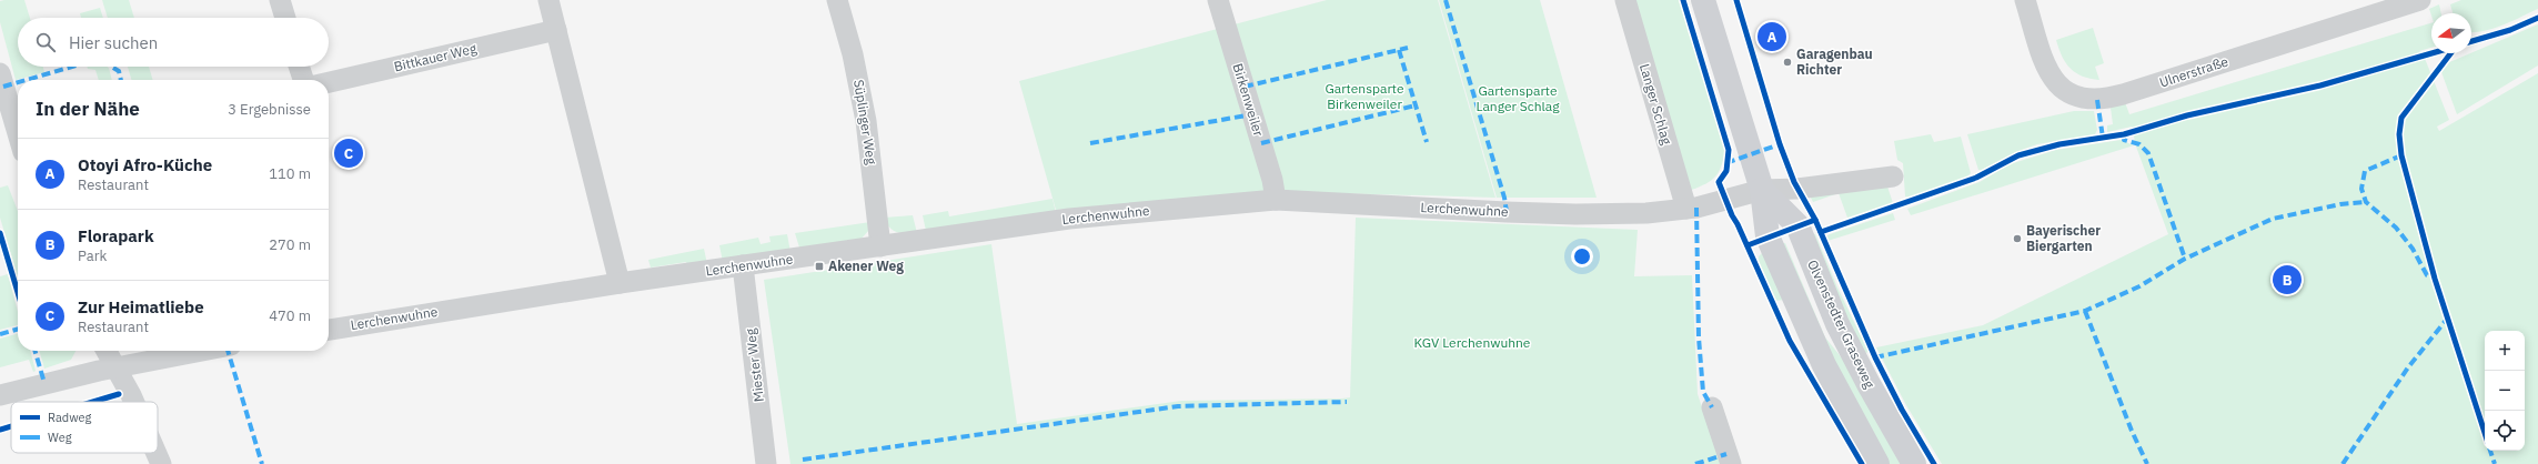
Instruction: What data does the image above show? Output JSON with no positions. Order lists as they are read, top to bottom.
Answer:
{
  "streets": {
    "main road": ["Olvenstedter Graseweg"],
    "street": [
      "Bittkauer Weg",
      "Ulnerstraße",
      "Birkenweiler",
      "Langer Schlag",
      "Süplinger Weg",
      "Lerchenwuhne",
      "Miester Weg"
    ]
  },
  "crossings": [
    ["Birkenweiler", "Lerchenwuhne"],
    ["Langer Schlag", "Lerchenwuhne"],
    ["Süplinger Weg", "Lerchenwuhne"],
    ["Lerchenwuhne", "Olvenstedter Graseweg"],
    ["Lerchenwuhne", "Miester Weg"]
  ],
  "parks": ["Gartensparte Birkenweiler", "Gartensparte Langer Schlag", "KGV Lerchenwuhne"],
  "places": {
    "other": ["Garagenbau Richter", "Bayerischer Biergarten"],
    "transit": ["Akener Weg"]
  },
  "legend": ["Radweg", "Weg"],
  "north": "left",
  "page": {
    "search": "Hier suchen",
    "pins": ["A", "C", "B"],
    "heading": ["In der Nähe", "3 Ergebnisse"],
    "list": [
      {
        "mark": "A",
        "name": "Otoyi Afro-Küche",
        "note": "Restaurant",
        "value": "110 m"
      },
      {
        "mark": "B",
        "name": "Florapark",
        "note": "Park",
        "value": "270 m"
      },
      {
        "mark": "C",
        "name": "Zur Heimatliebe",
        "note": "Restaurant",
        "value": "470 m"
      }
    ],
    "map_buttons": ["+", "−"]
  }
}
